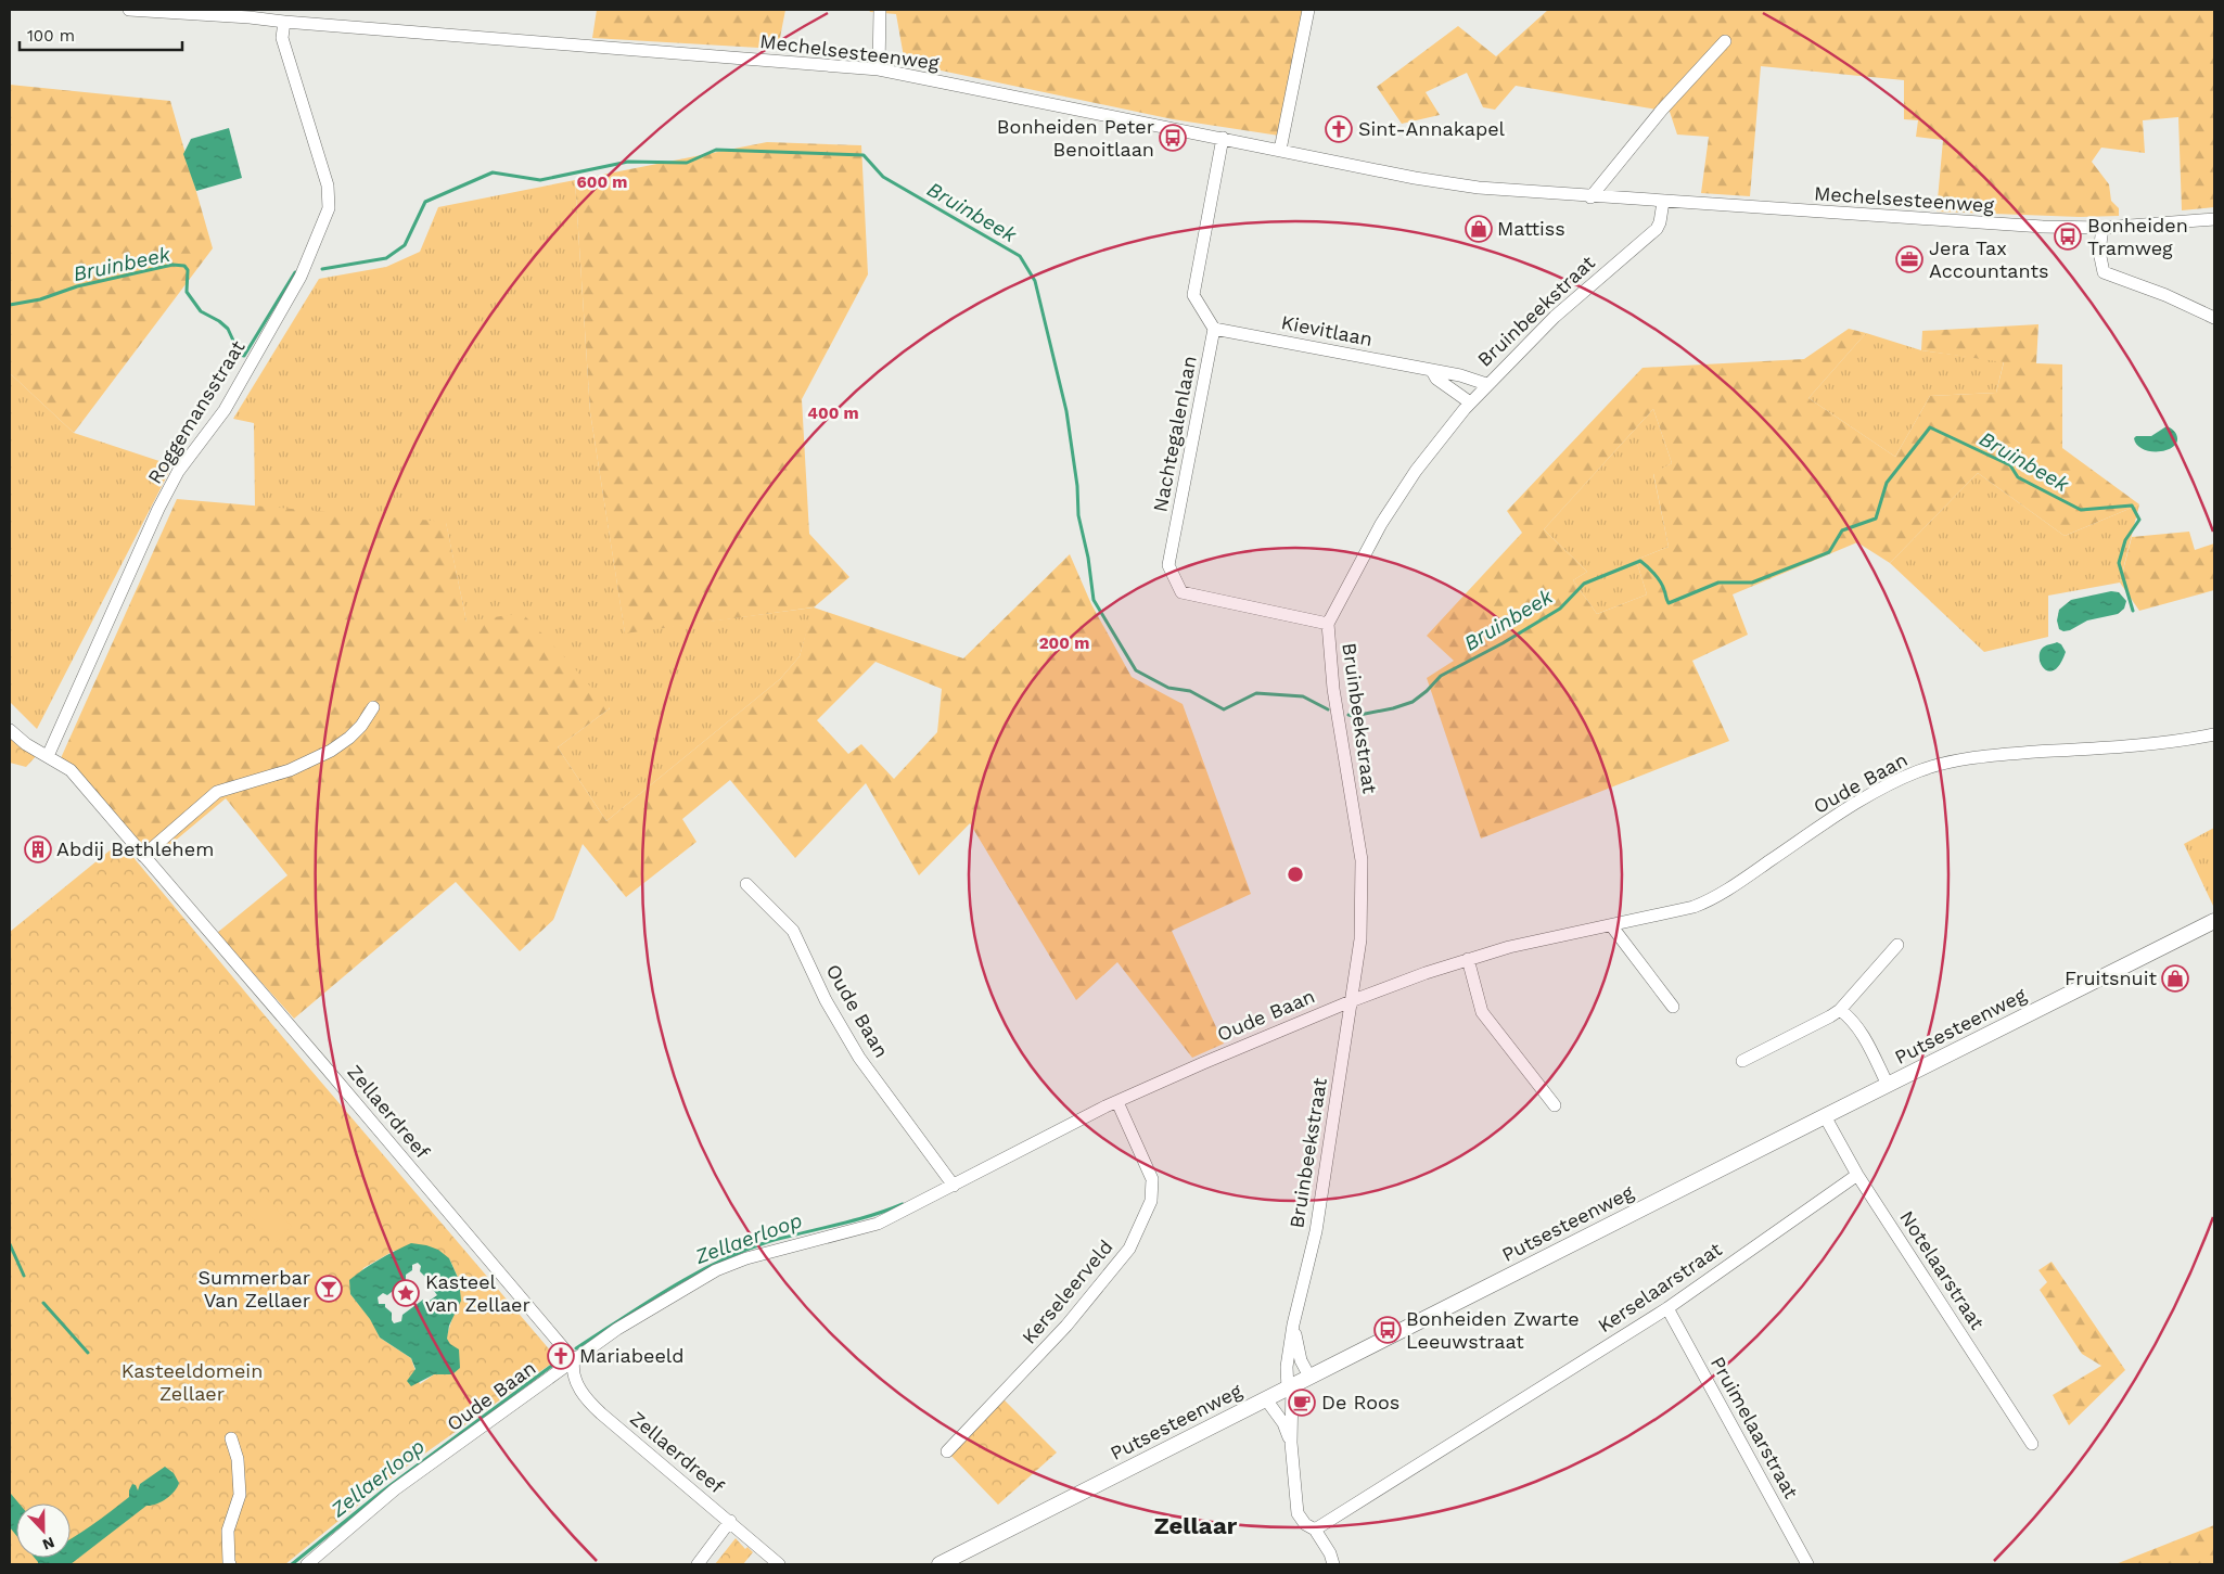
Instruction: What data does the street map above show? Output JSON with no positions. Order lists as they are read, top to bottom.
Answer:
{
  "streets": {
    "main road": ["Putsesteenweg"],
    "street": [
      "Mechelsesteenweg",
      "Bruinbeekstraat",
      "Kievitlaan",
      "Roggemansstraat",
      "Nachtegalenlaan",
      "Oude Baan",
      "Zellaerdreef",
      "Notelaarstraat",
      "Kerselaarstraat",
      "Kerseleerveld",
      "Pruimelaarstraat"
    ]
  },
  "crossings": [
    ["Mechelsesteenweg", "Bruinbeekstraat"],
    ["Mechelsesteenweg", "Roggemansstraat"],
    ["Bruinbeekstraat", "Kievitlaan"],
    ["Bruinbeekstraat", "Nachtegalenlaan"],
    ["Bruinbeekstraat", "Oude Baan"],
    ["Bruinbeekstraat", "Putsesteenweg"],
    ["Kievitlaan", "Nachtegalenlaan"],
    ["Roggemansstraat", "Zellaerdreef"],
    ["Oude Baan", "Zellaerdreef"],
    ["Oude Baan", "Kerseleerveld"],
    ["Putsesteenweg", "Notelaarstraat"],
    ["Notelaarstraat", "Kerselaarstraat"],
    ["Kerselaarstraat", "Pruimelaarstraat"]
  ],
  "districts": ["Zellaar"],
  "water": ["Bruinbeek", "Zellaerloop"],
  "parks": ["Kasteeldomein Zellaer"],
  "places": {
    "church": ["Sint-Annakapel", "Mariabeeld"],
    "bus stop": ["Bonheiden Peter Benoitlaan", "Bonheiden Tramweg", "Bonheiden Zwarte Leeuwstraat"],
    "shop": ["Mattiss", "Fruitsnuit"],
    "office": ["Jera Tax Accountants"],
    "building": ["Abdij Bethlehem"],
    "bar": ["Summerbar Van Zellaer"],
    "place": ["Kasteel van Zellaer"],
    "cafe": ["De Roos"]
  },
  "scale_bar": "100 m",
  "north": "bottom",
  "rings": ["600 m", "400 m", "200 m"]
}
